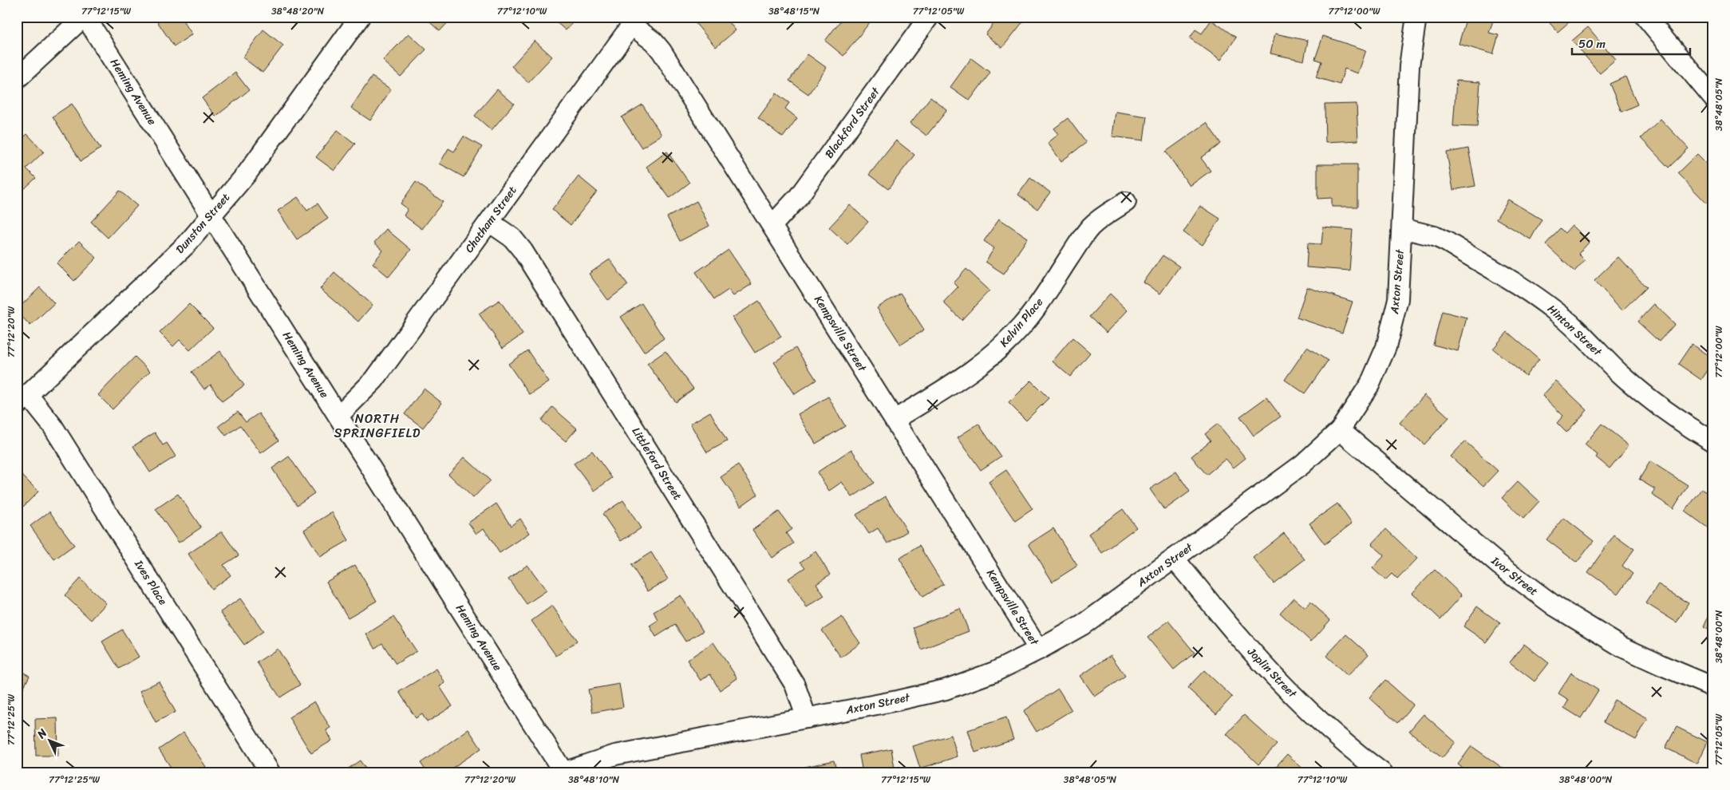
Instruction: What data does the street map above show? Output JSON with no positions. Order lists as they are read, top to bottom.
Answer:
{
  "streets": {
    "street": [
      "Heming Avenue",
      "Blackford Street",
      "Chatham Street",
      "Dunston Street",
      "Axton Street",
      "Kelvin Place",
      "Hinton Street",
      "Kempsville Street",
      "Littleford Street",
      "Ivor Street",
      "Ives Place",
      "Joplin Street"
    ]
  },
  "crossings": [
    ["Heming Avenue", "Chatham Street"],
    ["Heming Avenue", "Dunston Street"],
    ["Heming Avenue", "Axton Street"],
    ["Blackford Street", "Kempsville Street"],
    ["Chatham Street", "Kempsville Street"],
    ["Chatham Street", "Littleford Street"],
    ["Dunston Street", "Ives Place"],
    ["Axton Street", "Hinton Street"],
    ["Axton Street", "Kempsville Street"],
    ["Axton Street", "Littleford Street"],
    ["Axton Street", "Ivor Street"],
    ["Axton Street", "Joplin Street"],
    ["Kelvin Place", "Kempsville Street"]
  ],
  "districts": ["NORTH SPRINGFIELD"],
  "scale_bar": "50 m",
  "north": "top left",
  "coordinates": [
    "77°12'15\"W",
    "38°48'20\"N",
    "77°12'10\"W",
    "38°48'15\"N",
    "77°12'05\"W",
    "77°12'00\"W",
    "38°48'05\"N",
    "77°12'20\"W",
    "38°48'00\"N",
    "77°12'25\"W",
    "38°48'10\"N"
  ]
}
